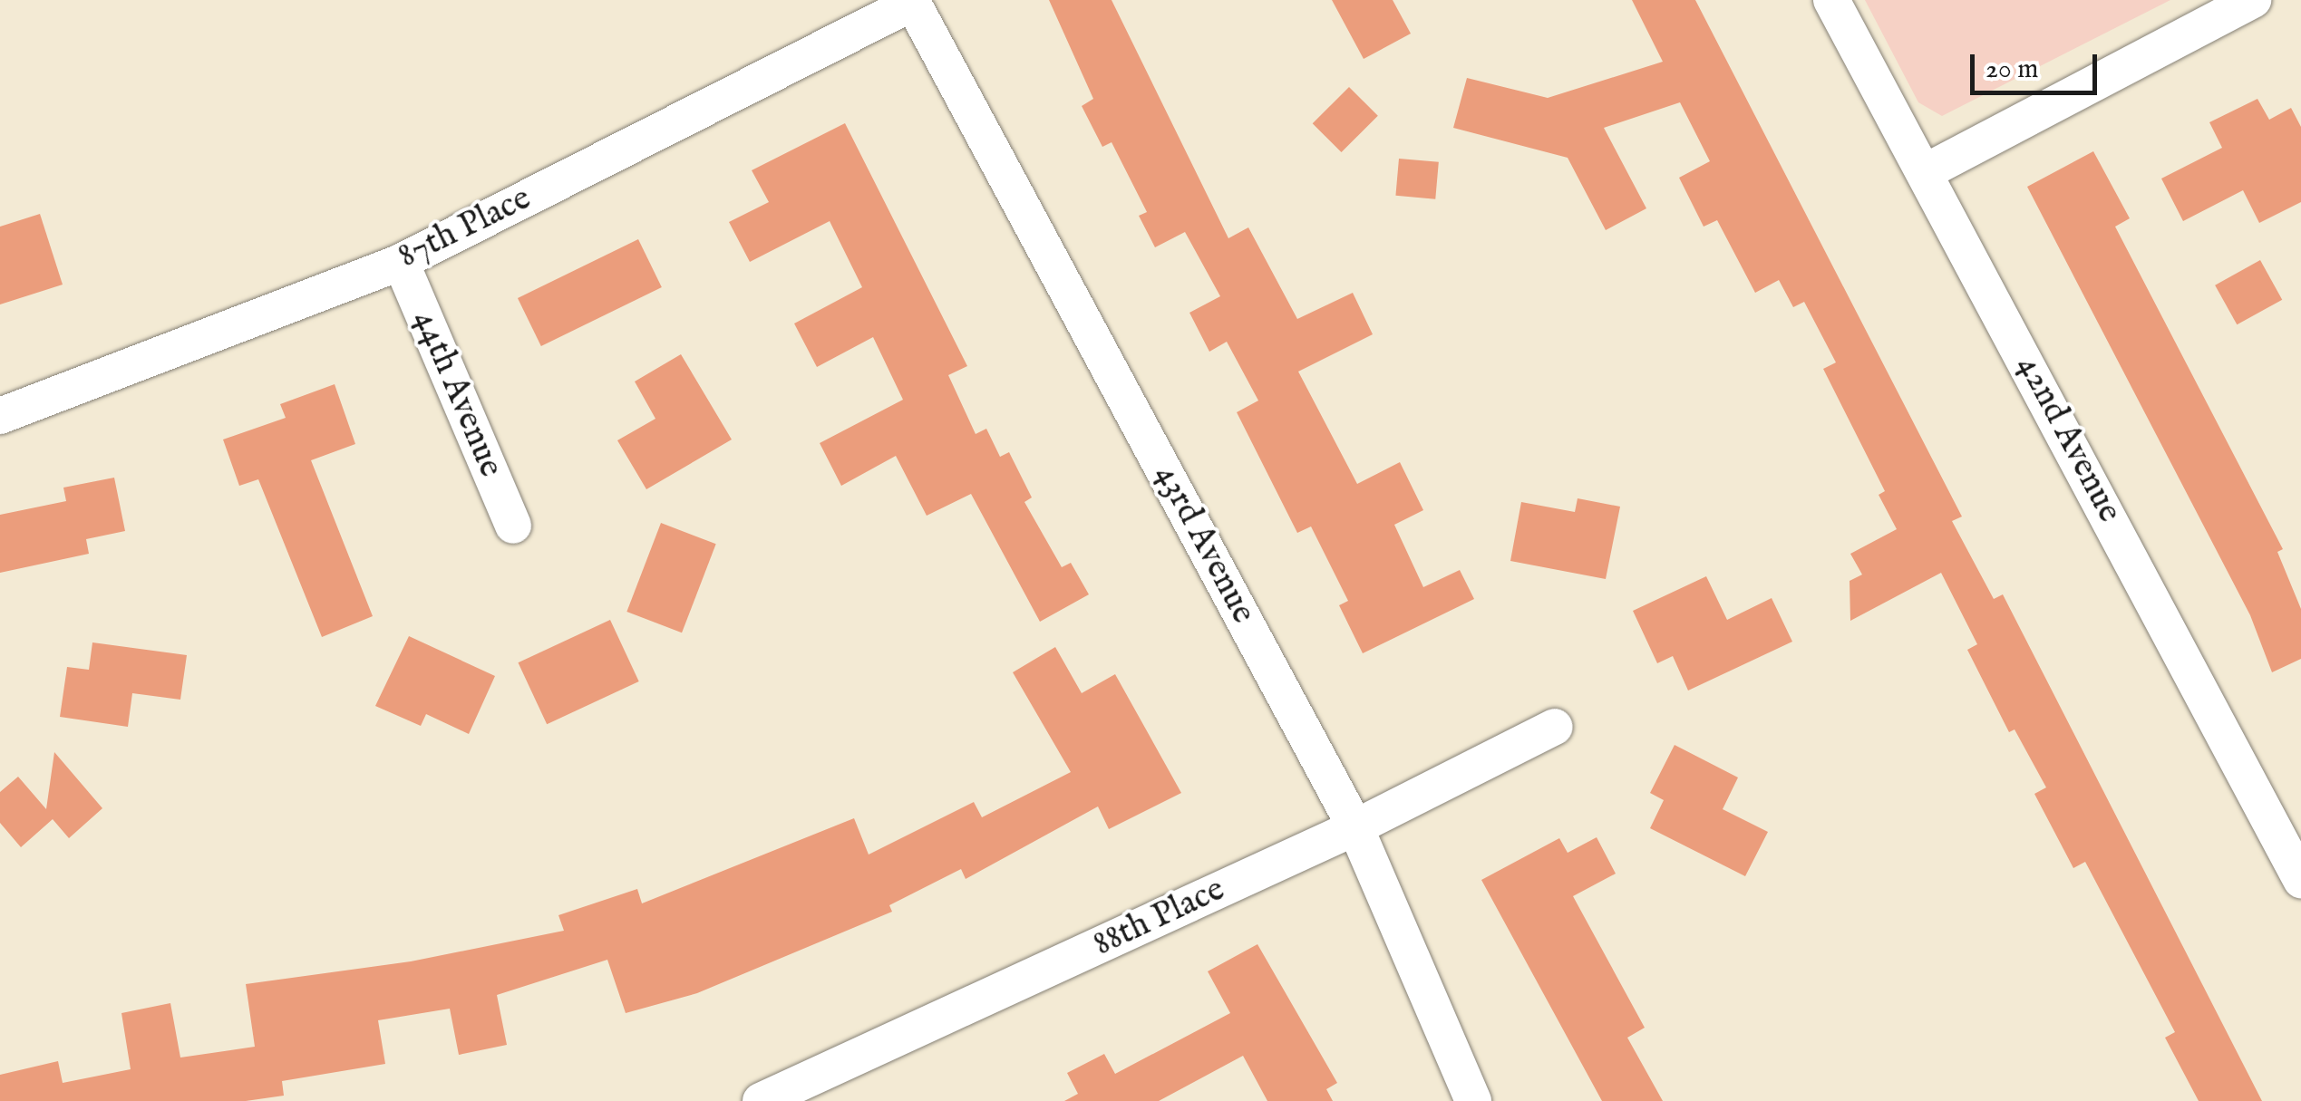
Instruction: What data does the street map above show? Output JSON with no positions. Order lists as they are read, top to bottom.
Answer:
{
  "streets": {
    "street": [
      "87th Place",
      "44th Avenue",
      "42nd Avenue",
      "43rd Avenue",
      "88th Place"
    ]
  },
  "crossings": [
    ["87th Place", "44th Avenue"],
    ["87th Place", "43rd Avenue"],
    ["43rd Avenue", "88th Place"]
  ],
  "scale_bar": "20 m"
}
